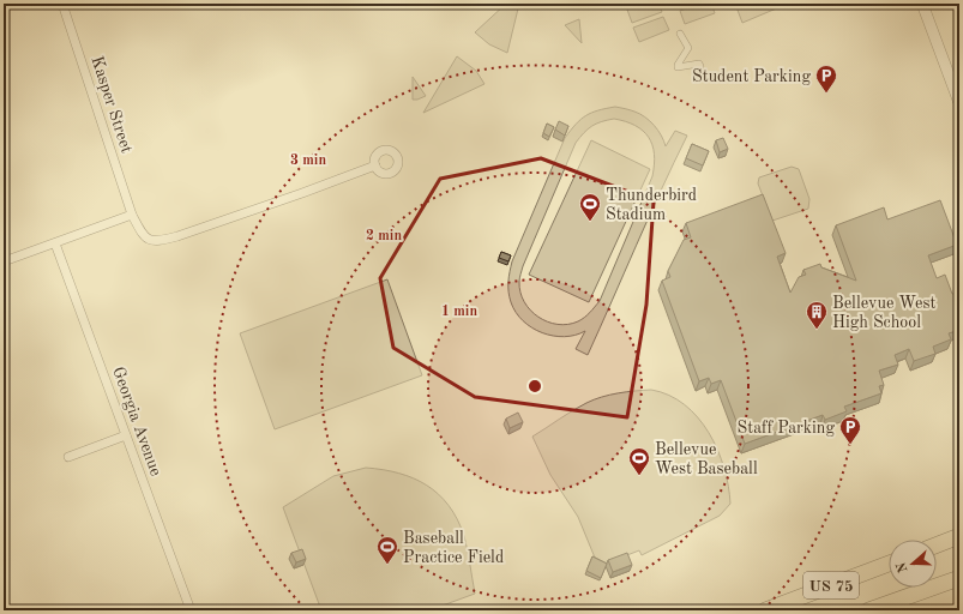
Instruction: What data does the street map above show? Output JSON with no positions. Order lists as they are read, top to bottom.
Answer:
{
  "streets": {
    "highway": ["US 75"],
    "street": ["Kasper Street", "Georgia Avenue"]
  },
  "places": {
    "parking": ["Student Parking", "Staff Parking"],
    "sports": ["Thunderbird Stadium", "Bellevue West Baseball", "Baseball Practice Field"],
    "building": ["Bellevue West High School"]
  },
  "north": "left",
  "rings": ["3 min", "2 min", "1 min"]
}
